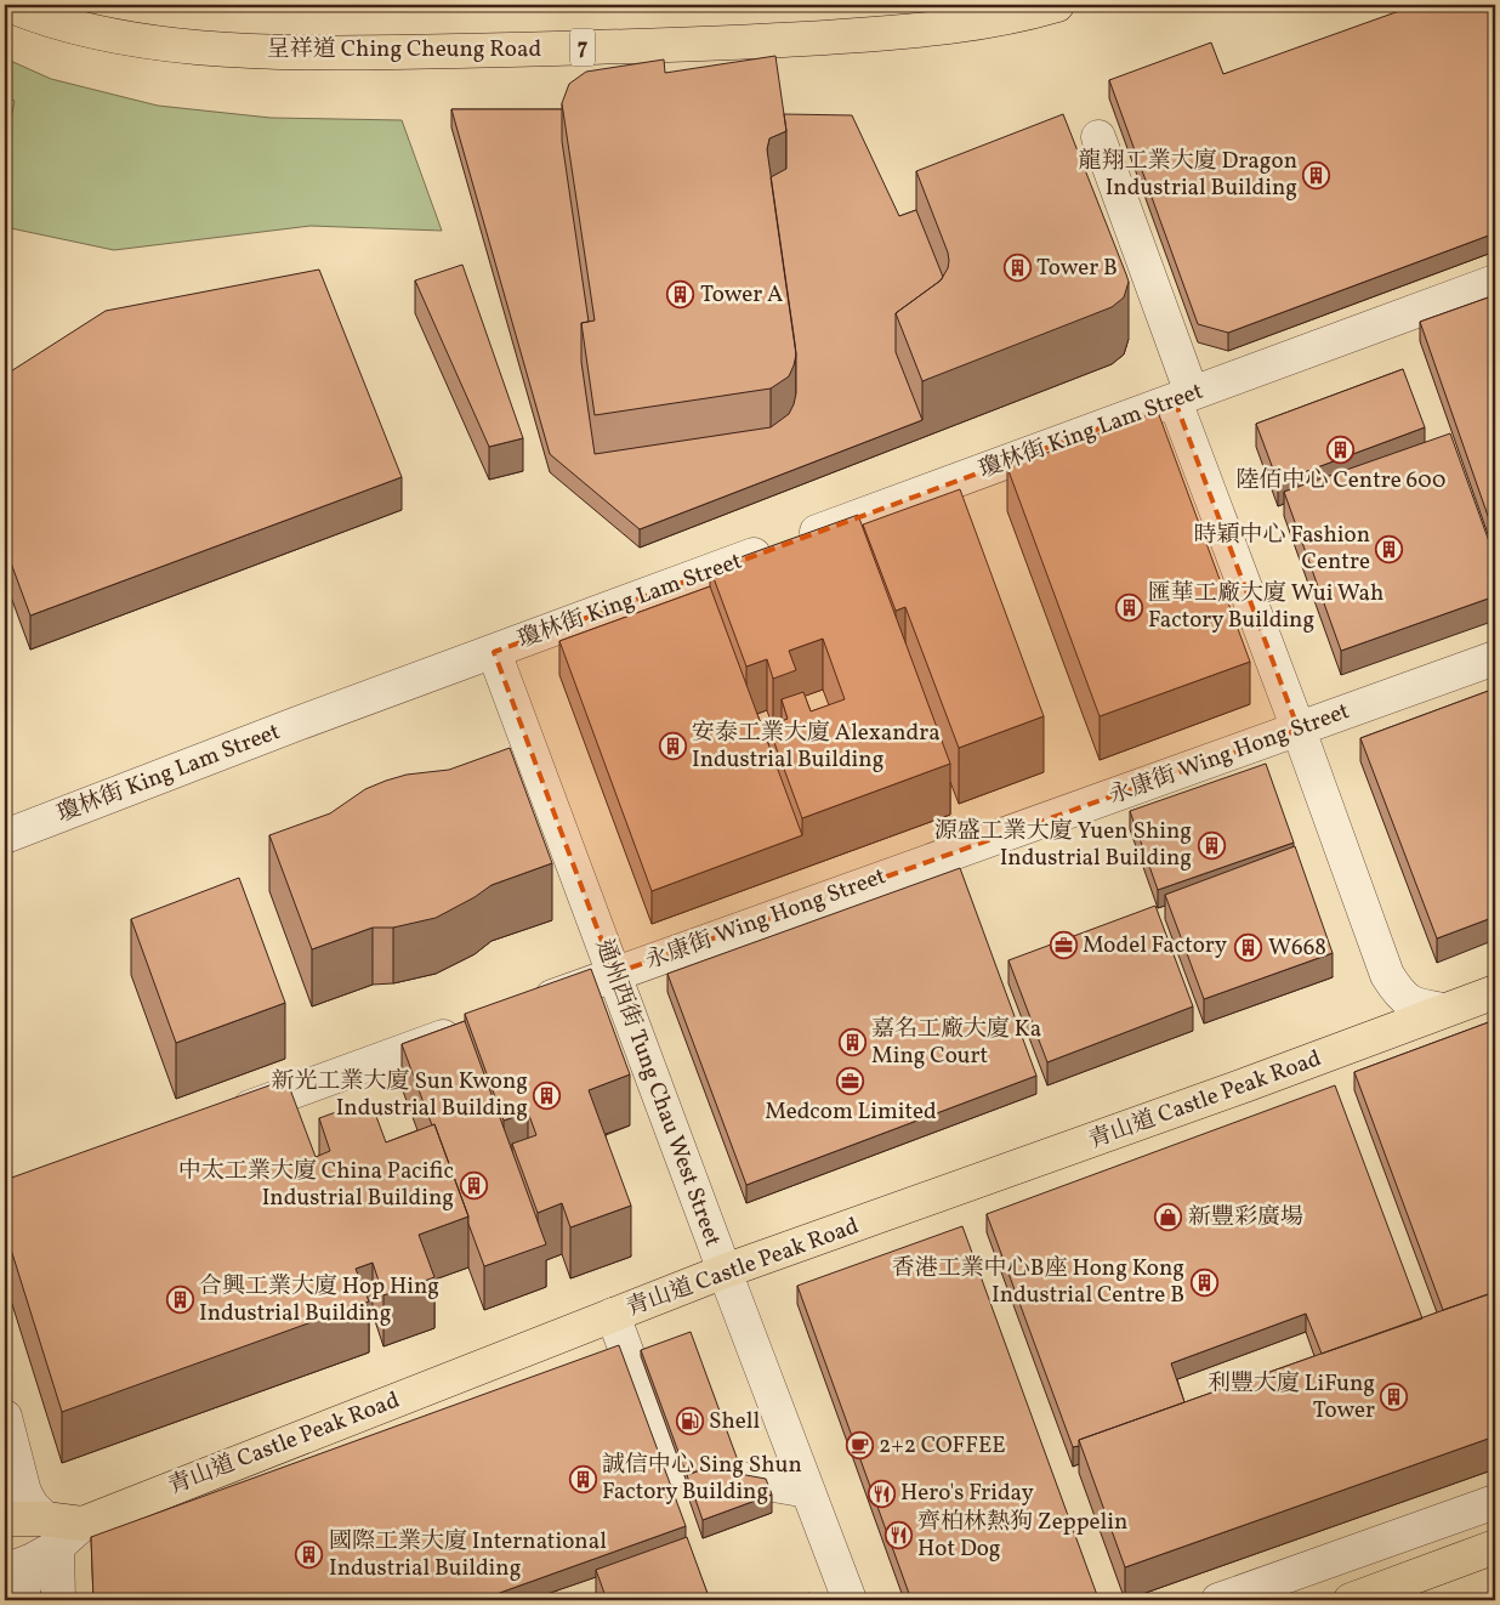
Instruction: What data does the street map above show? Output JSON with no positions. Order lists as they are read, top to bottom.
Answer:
{
  "streets": {
    "main road": ["7", "呈祥道 Ching Cheung Road", "青山道 Castle Peak Road"],
    "street": ["瓊林街 King Lam Street", "永康街 Wing Hong Street", "通州西街 Tung Chau West Street"]
  },
  "crossings": [
    ["瓊林街 King Lam Street", "通州西街 Tung Chau West Street"],
    ["永康街 Wing Hong Street", "通州西街 Tung Chau West Street"],
    ["通州西街 Tung Chau West Street", "青山道 Castle Peak Road"]
  ],
  "places": {
    "building": [
      "龍翔工業大廈 Dragon Industrial Building",
      "Tower B",
      "Tower A",
      "陸佰中心 Centre 600",
      "時穎中心 Fashion Centre",
      "匯華工廠大廈 Wui Wah Factory Building",
      "安泰工業大廈 Alexandra Industrial Building",
      "源盛工業大廈 Yuen Shing Industrial Building",
      "W668",
      "嘉名工廠大廈 Ka Ming Court",
      "新光工業大廈 Sun Kwong Industrial Building",
      "中太工業大廈 China Pacific Industrial Building",
      "香港工業中心B座 Hong Kong Industrial Centre B",
      "合興工業大廈 Hop Hing Industrial Building",
      "利豐大廈 LiFung Tower",
      "誠信中心 Sing Shun Factory Building",
      "國際工業大廈 International Industrial Building"
    ],
    "office": ["Model Factory", "Medcom Limited"],
    "shop": ["新豐彩廣場"],
    "fuel station": ["Shell"],
    "cafe": ["2+2 COFFEE"],
    "restaurant": ["Hero's Friday", "齊柏林熱狗 Zeppelin Hot Dog"]
  }
}
